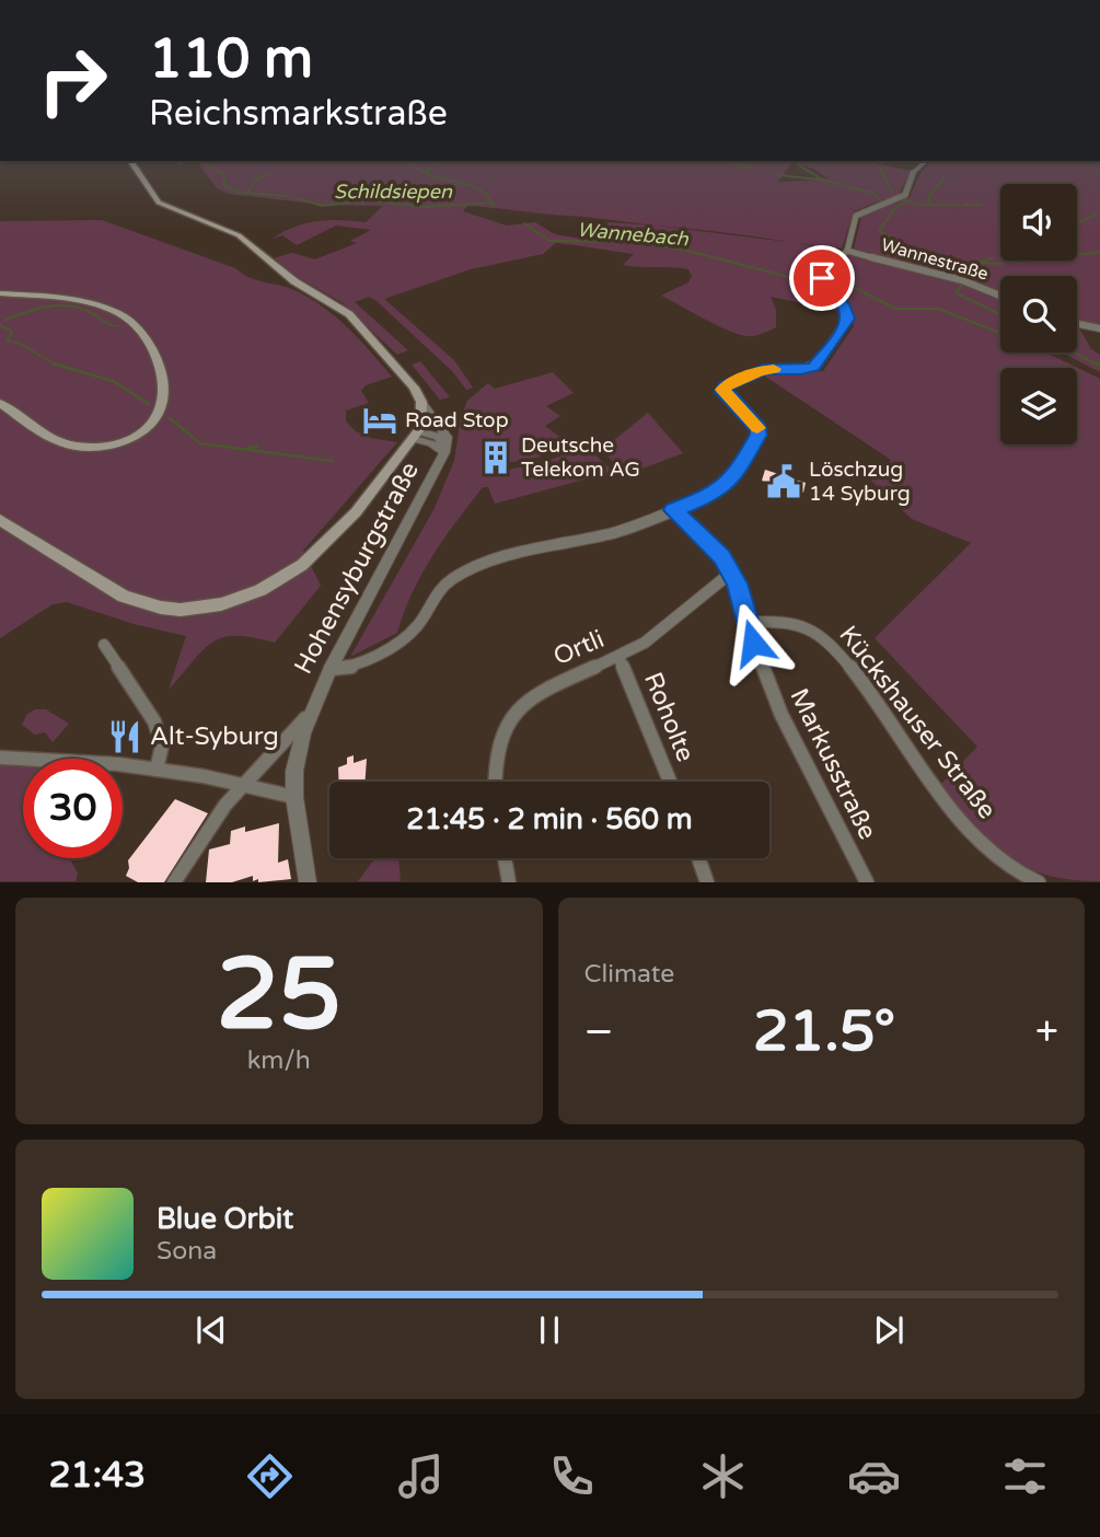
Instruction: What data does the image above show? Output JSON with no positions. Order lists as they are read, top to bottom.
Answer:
{
  "streets": {
    "main road": ["Hohensyburgstraße"],
    "street": [
      "Wannestraße",
      "Ortli",
      "Roholte",
      "Kückshauser Straße",
      "Markusstraße"
    ]
  },
  "crossings": [
    ["Ortli", "Roholte"],
    ["Ortli", "Markusstraße"],
    ["Kückshauser Straße", "Markusstraße"]
  ],
  "water": ["Schildsiepen", "Wannebach"],
  "places": {
    "hotel": ["Road Stop"],
    "building": ["Deutsche Telekom AG"],
    "public building": ["Löschzug 14 Syburg"],
    "restaurant": ["Alt-Syburg"]
  },
  "page": {
    "turn": ["110 m", "Reichsmarkstraße"],
    "limit": "30",
    "trip": "21:45 · 2 min · 560 m",
    "tile": [
      ["25", "km/h"],
      "Climate"
    ],
    "heat": ["−", "21.5°", "+"],
    "song": ["Blue Orbit", "Sona"],
    "tabs": "21:43"
  }
}
